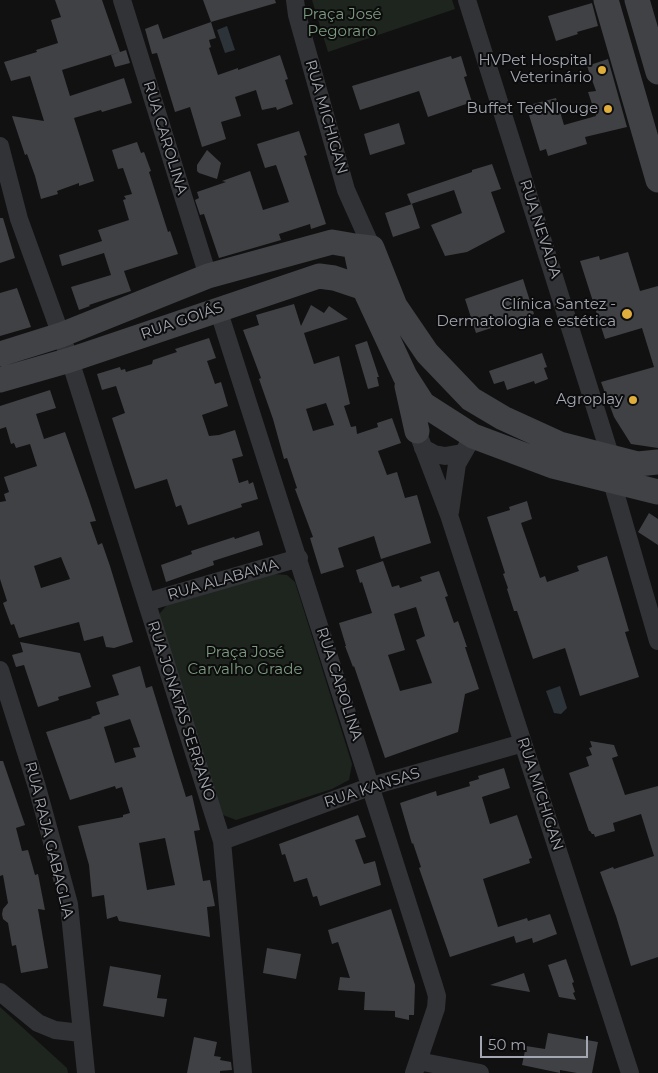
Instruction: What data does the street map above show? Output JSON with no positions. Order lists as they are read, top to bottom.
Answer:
{
  "streets": {
    "main road": ["RUA GOIÁS"],
    "street": [
      "RUA MICHIGAN",
      "RUA CAROLINA",
      "RUA NEVADA",
      "RUA ALABAMA",
      "RUA JONATAS SERRANO",
      "RUA KANSAS",
      "RUA RAJA GABAGLIA"
    ]
  },
  "crossings": [
    ["RUA MICHIGAN", "RUA GOIÁS"],
    ["RUA MICHIGAN", "RUA KANSAS"],
    ["RUA CAROLINA", "RUA GOIÁS"],
    ["RUA CAROLINA", "RUA ALABAMA"],
    ["RUA CAROLINA", "RUA KANSAS"],
    ["RUA GOIÁS", "RUA JONATAS SERRANO"],
    ["RUA ALABAMA", "RUA JONATAS SERRANO"],
    ["RUA JONATAS SERRANO", "RUA KANSAS"]
  ],
  "parks": ["Praça José Pegoraro", "Praça José Carvalho Grade"],
  "places": [
    "HVPet Hospital Veterinário",
    "Buffet TeeNlouge",
    "Clínica Santez - Dermatologia e estética",
    "Agroplay"
  ],
  "scale_bar": "50 m"
}
